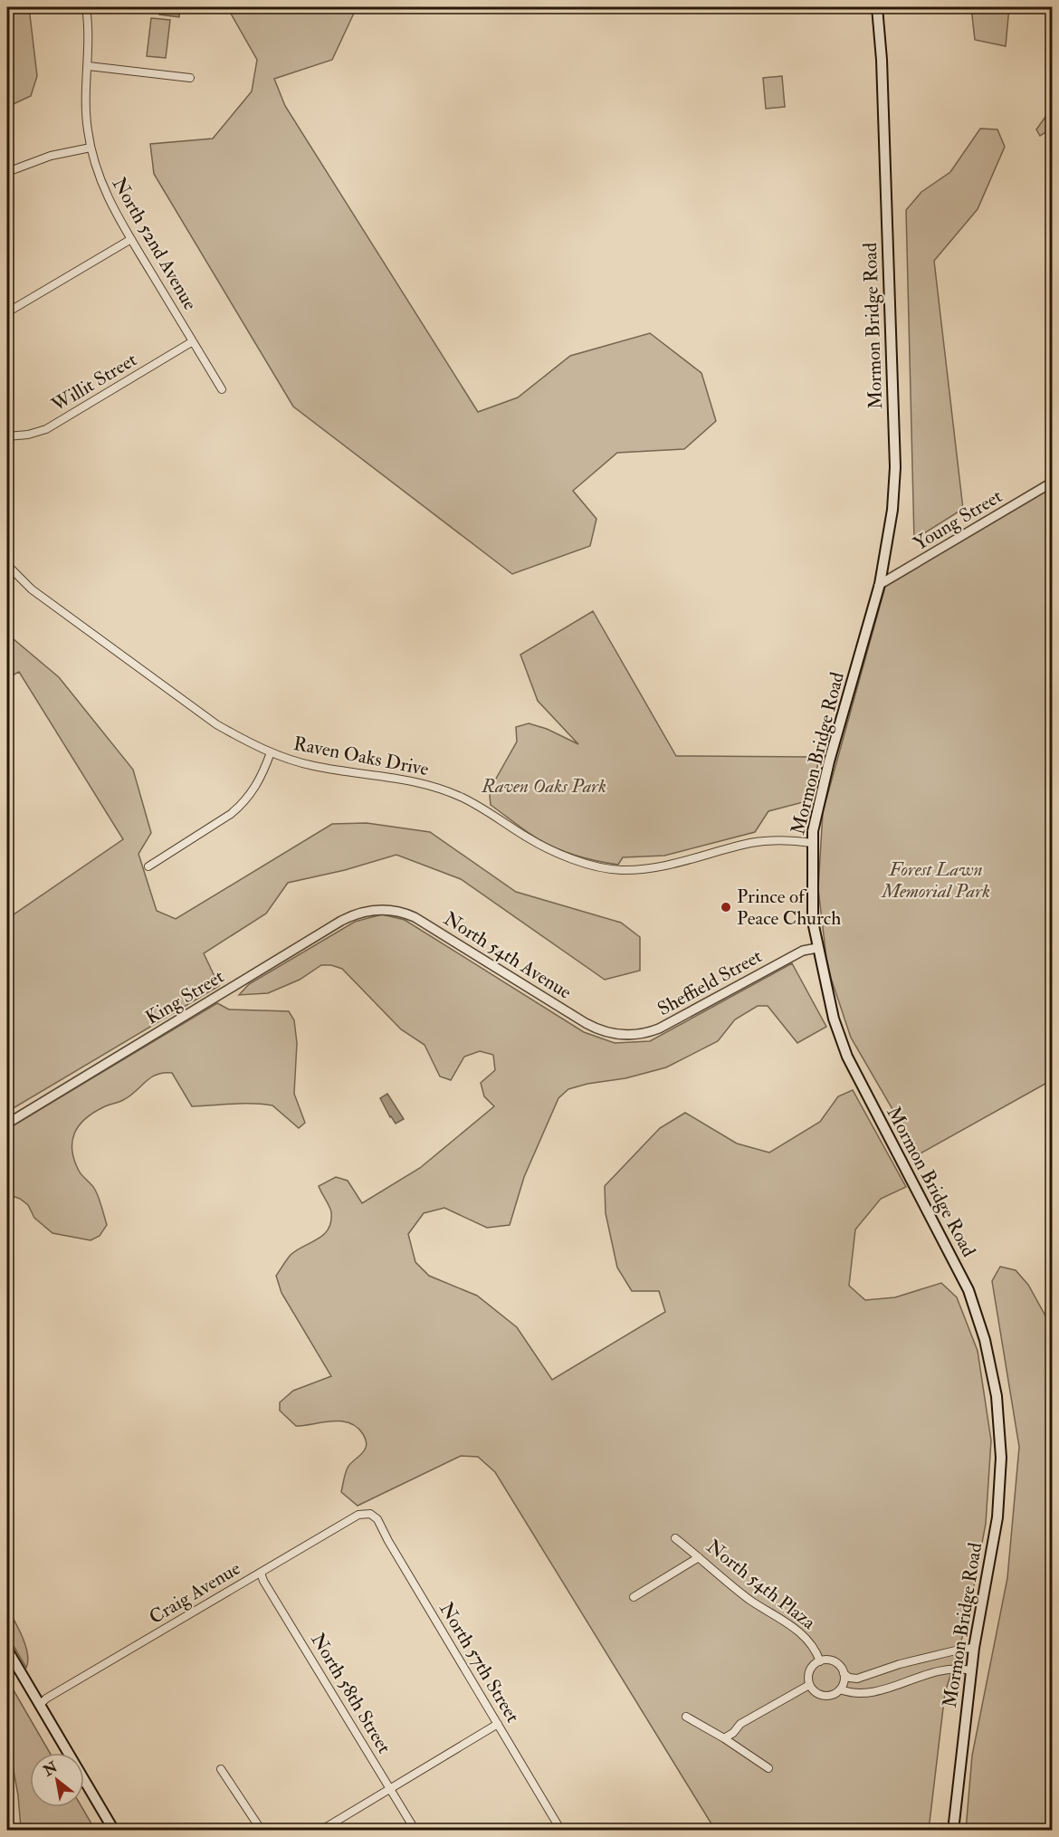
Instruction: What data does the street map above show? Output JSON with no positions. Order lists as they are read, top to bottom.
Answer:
{
  "streets": {
    "main road": ["Mormon Bridge Road"],
    "street": [
      "North 52nd Avenue",
      "Willit Street",
      "Young Street",
      "Raven Oaks Drive",
      "North 54th Avenue",
      "Sheffield Street",
      "King Street",
      "North 54th Plaza",
      "Craig Avenue",
      "North 57th Street",
      "North 58th Street"
    ]
  },
  "crossings": [
    ["North 52nd Avenue", "Willit Street"],
    ["Mormon Bridge Road", "Young Street"],
    ["Mormon Bridge Road", "Raven Oaks Drive"],
    ["Mormon Bridge Road", "Sheffield Street"],
    ["North 54th Avenue", "Sheffield Street"],
    ["North 54th Avenue", "King Street"],
    ["Craig Avenue", "North 57th Street"],
    ["Craig Avenue", "North 58th Street"]
  ],
  "parks": ["Raven Oaks Park", "Forest Lawn Memorial Park"],
  "places": ["Prince of Peace Church"],
  "north": "top left"
}
